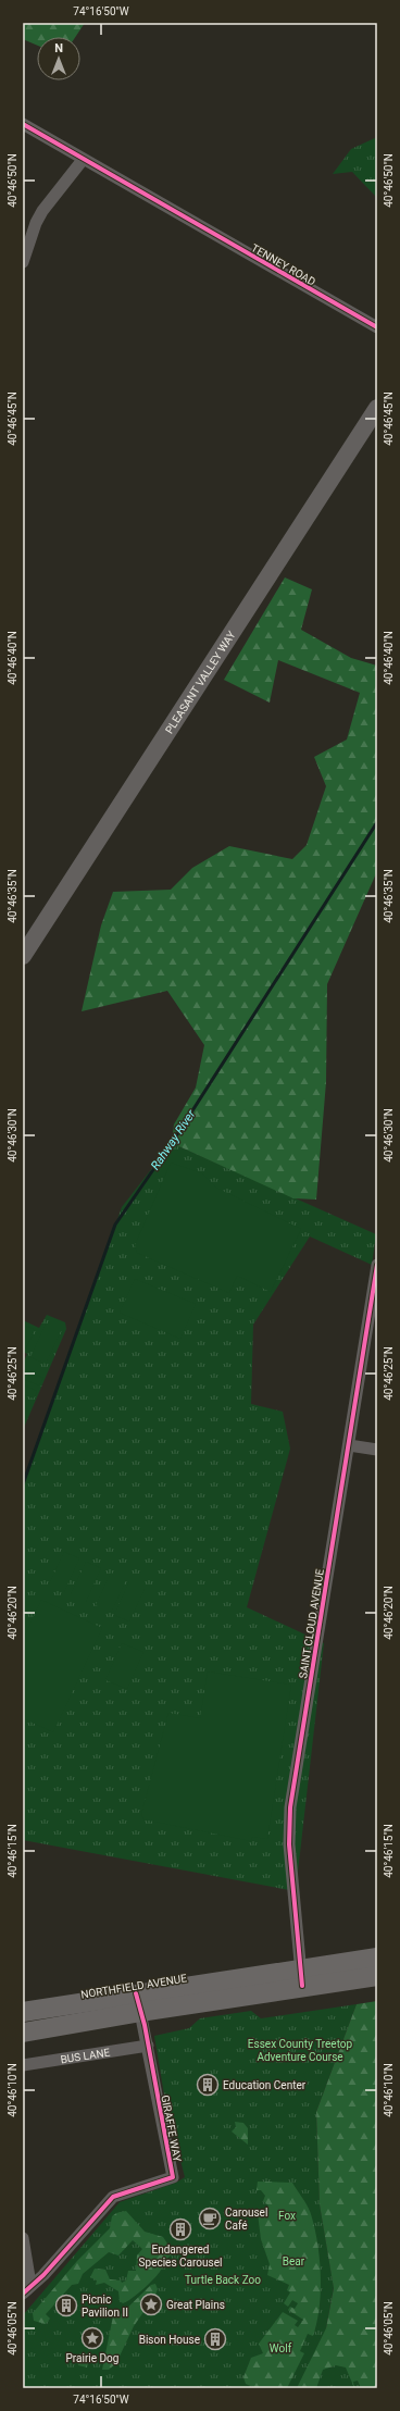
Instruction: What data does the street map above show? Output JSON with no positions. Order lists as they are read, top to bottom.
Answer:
{
  "streets": {
    "main road": ["PLEASANT VALLEY WAY", "NORTHFIELD AVENUE"],
    "street": [
      "TENNEY ROAD",
      "SAINT CLOUD AVENUE",
      "BUS LANE",
      "GIRAFFE WAY"
    ]
  },
  "crossings": [
    ["SAINT CLOUD AVENUE", "NORTHFIELD AVENUE"],
    ["NORTHFIELD AVENUE", "GIRAFFE WAY"],
    ["BUS LANE", "GIRAFFE WAY"]
  ],
  "water": ["Rahway River"],
  "parks": [
    "Essex County Treetop Adventure Course",
    "Fox",
    "Bear",
    "Turtle Back Zoo",
    "Wolf"
  ],
  "places": {
    "building": [
      "Education Center",
      "Endangered Species Carousel",
      "Picnic Pavilion II",
      "Bison House"
    ],
    "cafe": ["Carousel Café"],
    "place": ["Great Plains", "Prairie Dog"]
  },
  "north": "top",
  "coordinates": [
    "74°16'50\"W",
    "40°46'50\"N",
    "40°46'45\"N",
    "40°46'40\"N",
    "40°46'35\"N",
    "40°46'30\"N",
    "40°46'25\"N",
    "40°46'20\"N",
    "40°46'15\"N",
    "40°46'10\"N",
    "40°46'05\"N"
  ]
}
